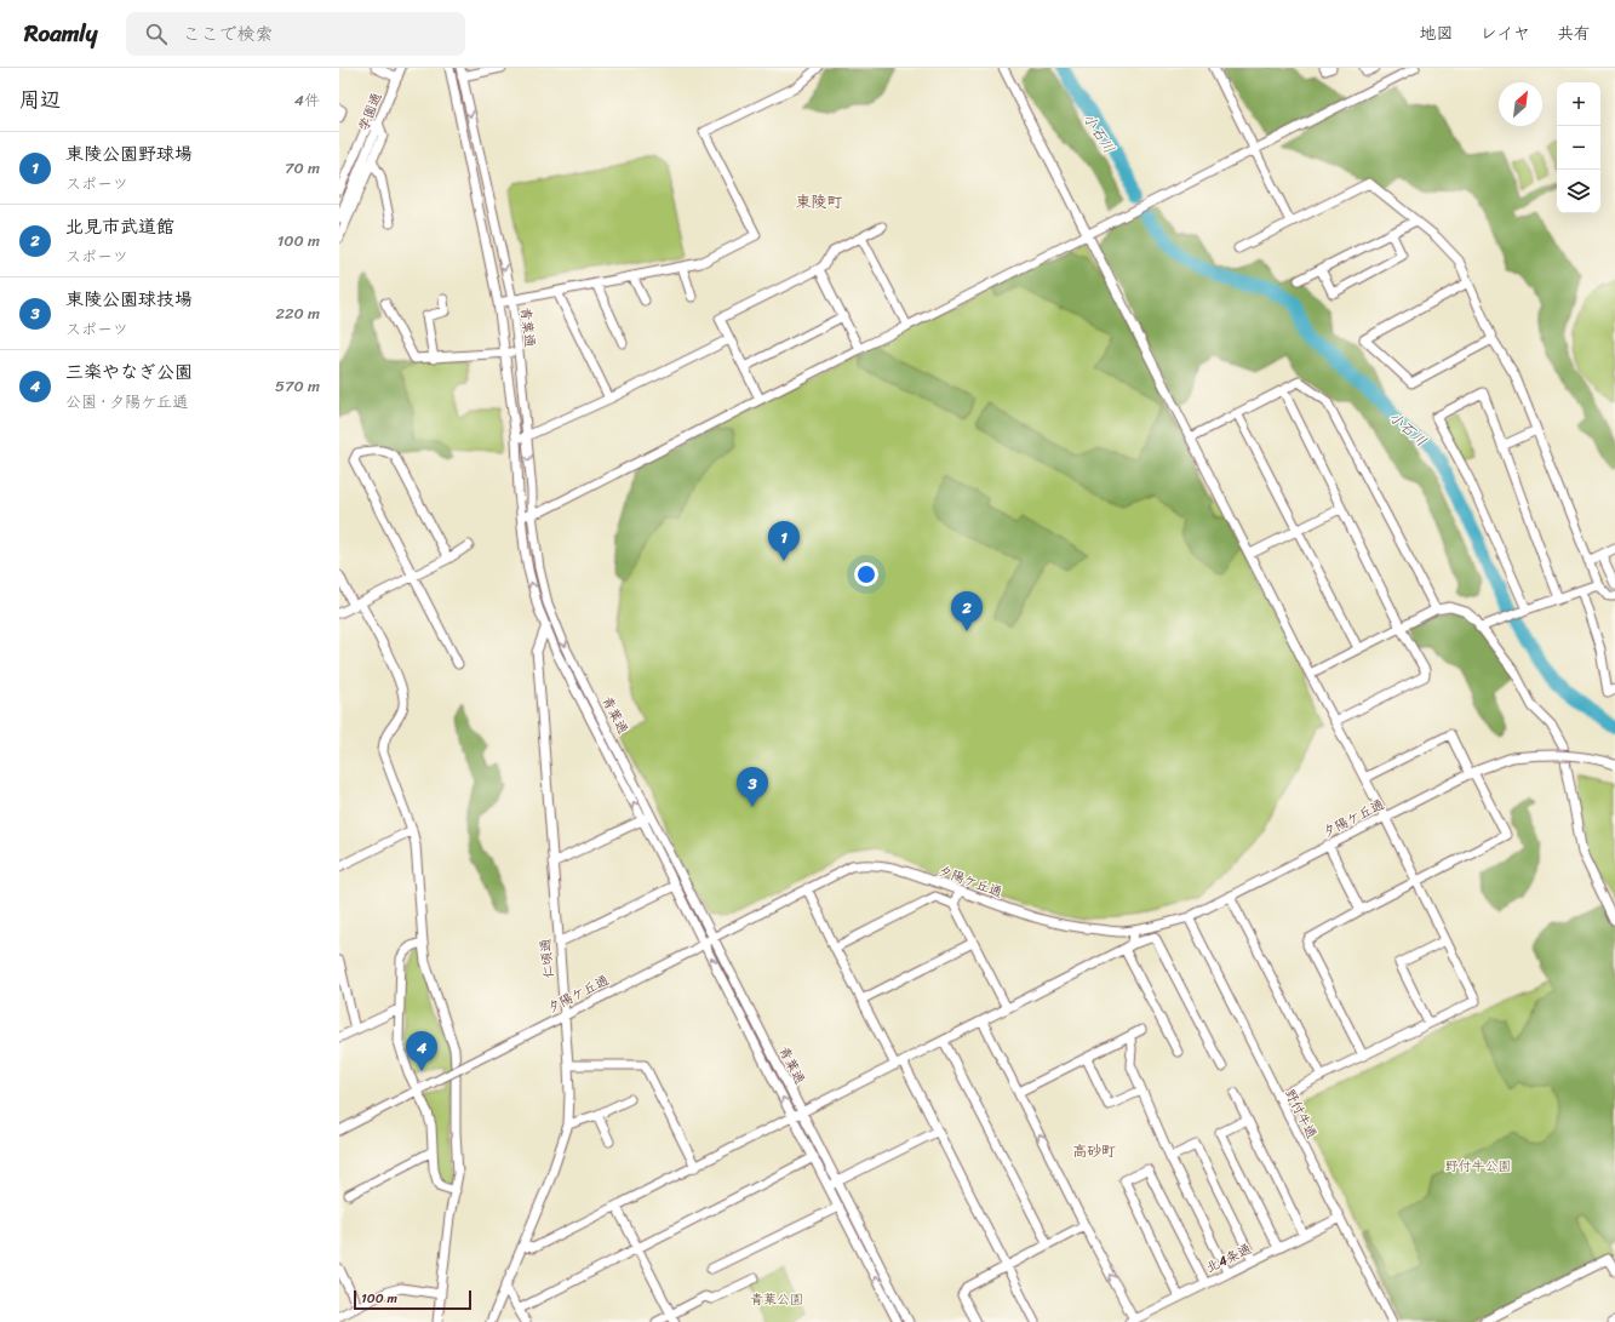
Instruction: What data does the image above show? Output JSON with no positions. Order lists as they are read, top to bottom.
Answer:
{
  "streets": {
    "street": [
      "学園通",
      "青葉通",
      "夕陽ケ丘通",
      "仁頃通",
      "野付牛通",
      "北4条通"
    ]
  },
  "crossings": [
    ["青葉通", "夕陽ケ丘通"],
    ["青葉通", "仁頃通"],
    ["夕陽ケ丘通", "仁頃通"],
    ["夕陽ケ丘通", "野付牛通"],
    ["野付牛通", "北4条通"]
  ],
  "districts": ["東陵町", "高砂町"],
  "water": ["小石川"],
  "parks": ["野付牛公園", "青葉公園"],
  "scale_bar": "100 m",
  "north": "top right",
  "page": {
    "header": "Roamly",
    "search": "ここで検索",
    "nav": ["地図", "レイヤ", "共有"],
    "heading": ["周辺", "4件"],
    "map_buttons": ["+", "−"],
    "list": [
      {
        "mark": "1",
        "name": "東陵公園野球場",
        "note": "スポーツ",
        "value": "70 m"
      },
      {
        "mark": "2",
        "name": "北見市武道館",
        "note": "スポーツ",
        "value": "100 m"
      },
      {
        "mark": "3",
        "name": "東陵公園球技場",
        "note": "スポーツ",
        "value": "220 m"
      },
      {
        "mark": "4",
        "name": "三楽やなぎ公園",
        "note": "公園 · 夕陽ケ丘通",
        "value": "570 m"
      }
    ],
    "pins": [
      "1",
      "2",
      "3",
      "4"
    ],
    "scale": "100 m"
  }
}
